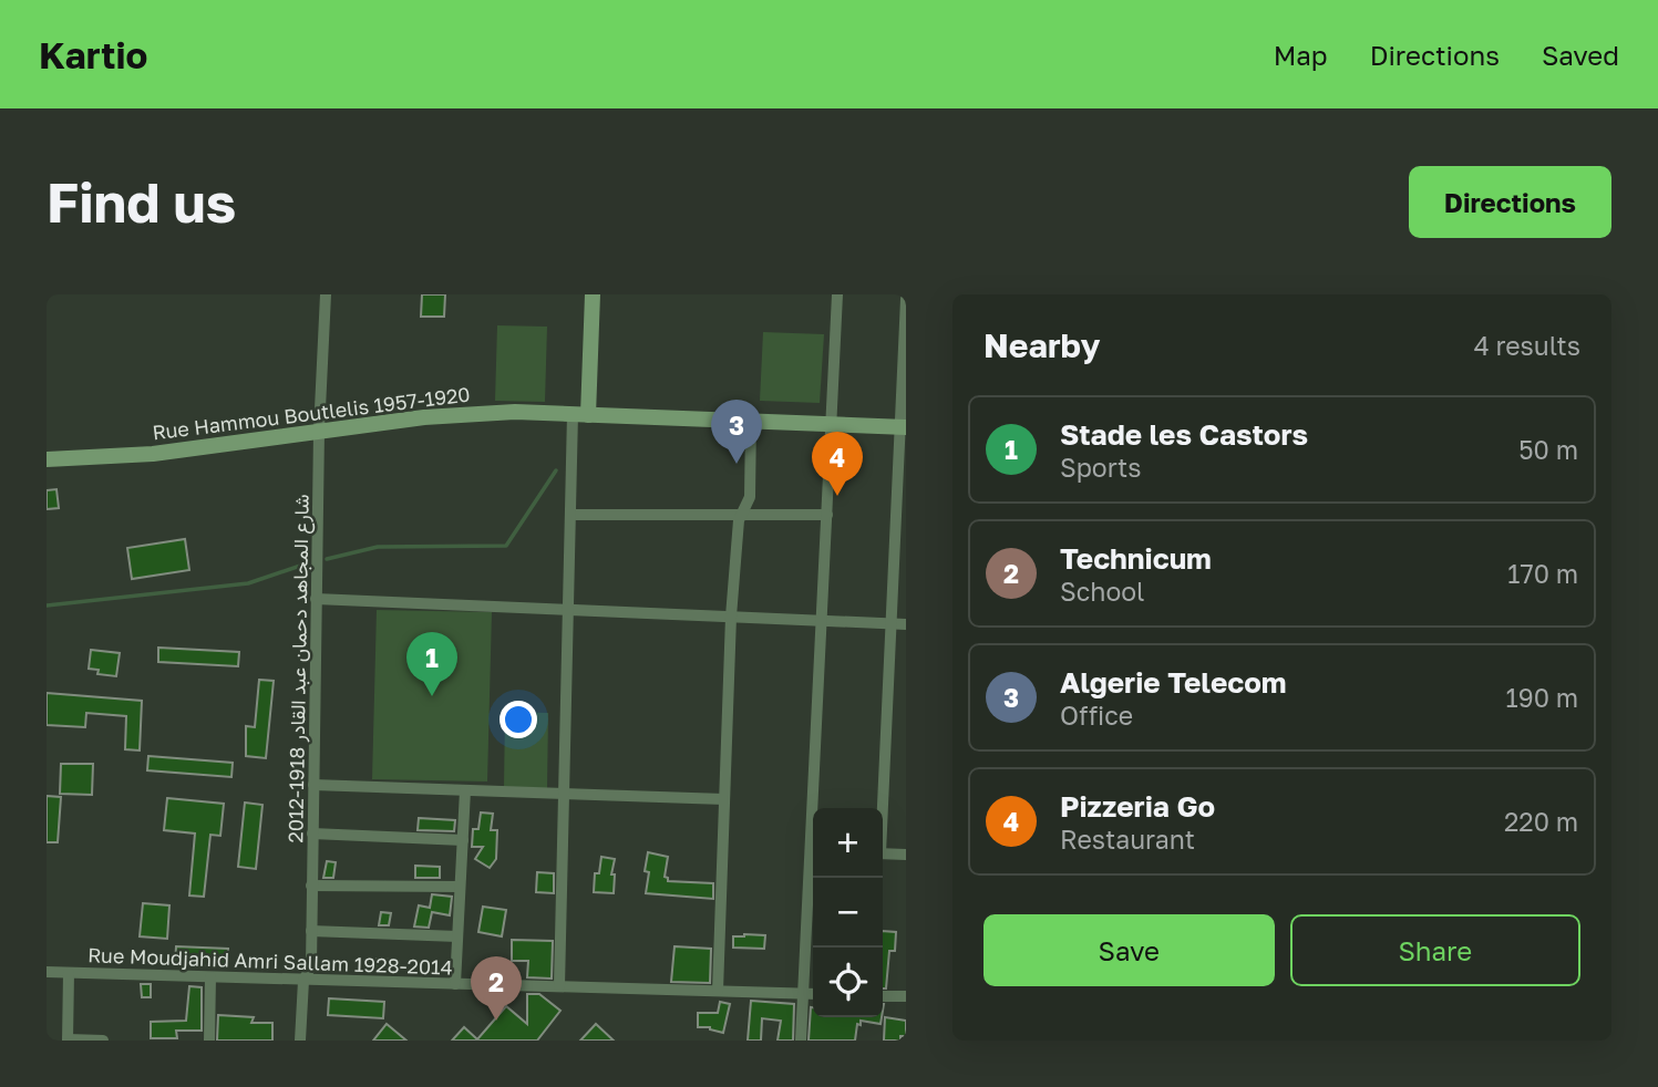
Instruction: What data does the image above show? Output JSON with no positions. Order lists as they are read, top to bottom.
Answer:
{
  "streets": {
    "main road": ["Rue Hammou Boutlelis 1957-1920"],
    "street": ["شارع المجاهد دحمان عبد القادر 1918-2012", "Rue Moudjahid Amri Sallam 1928-2014"]
  },
  "crossings": [
    ["Rue Hammou Boutlelis 1957-1920", "شارع المجاهد دحمان عبد القادر 1918-2012"],
    ["شارع المجاهد دحمان عبد القادر 1918-2012", "Rue Moudjahid Amri Sallam 1928-2014"]
  ],
  "page": {
    "header": "Kartio",
    "nav": ["Map", "Directions", "Saved"],
    "buttons": [
      "Directions",
      ["Save", "Share"]
    ],
    "title": "Find us",
    "heading": ["Nearby", "4 results"],
    "list": [
      {
        "mark": "1",
        "name": "Stade les Castors",
        "note": "Sports",
        "value": "50 m"
      },
      {
        "mark": "2",
        "name": "Technicum",
        "note": "School",
        "value": "170 m"
      },
      {
        "mark": "3",
        "name": "Algerie Telecom",
        "note": "Office",
        "value": "190 m"
      },
      {
        "mark": "4",
        "name": "Pizzeria Go",
        "note": "Restaurant",
        "value": "220 m"
      }
    ],
    "pins": [
      "3",
      "4",
      "1",
      "2"
    ],
    "map_buttons": ["+", "−"]
  }
}
